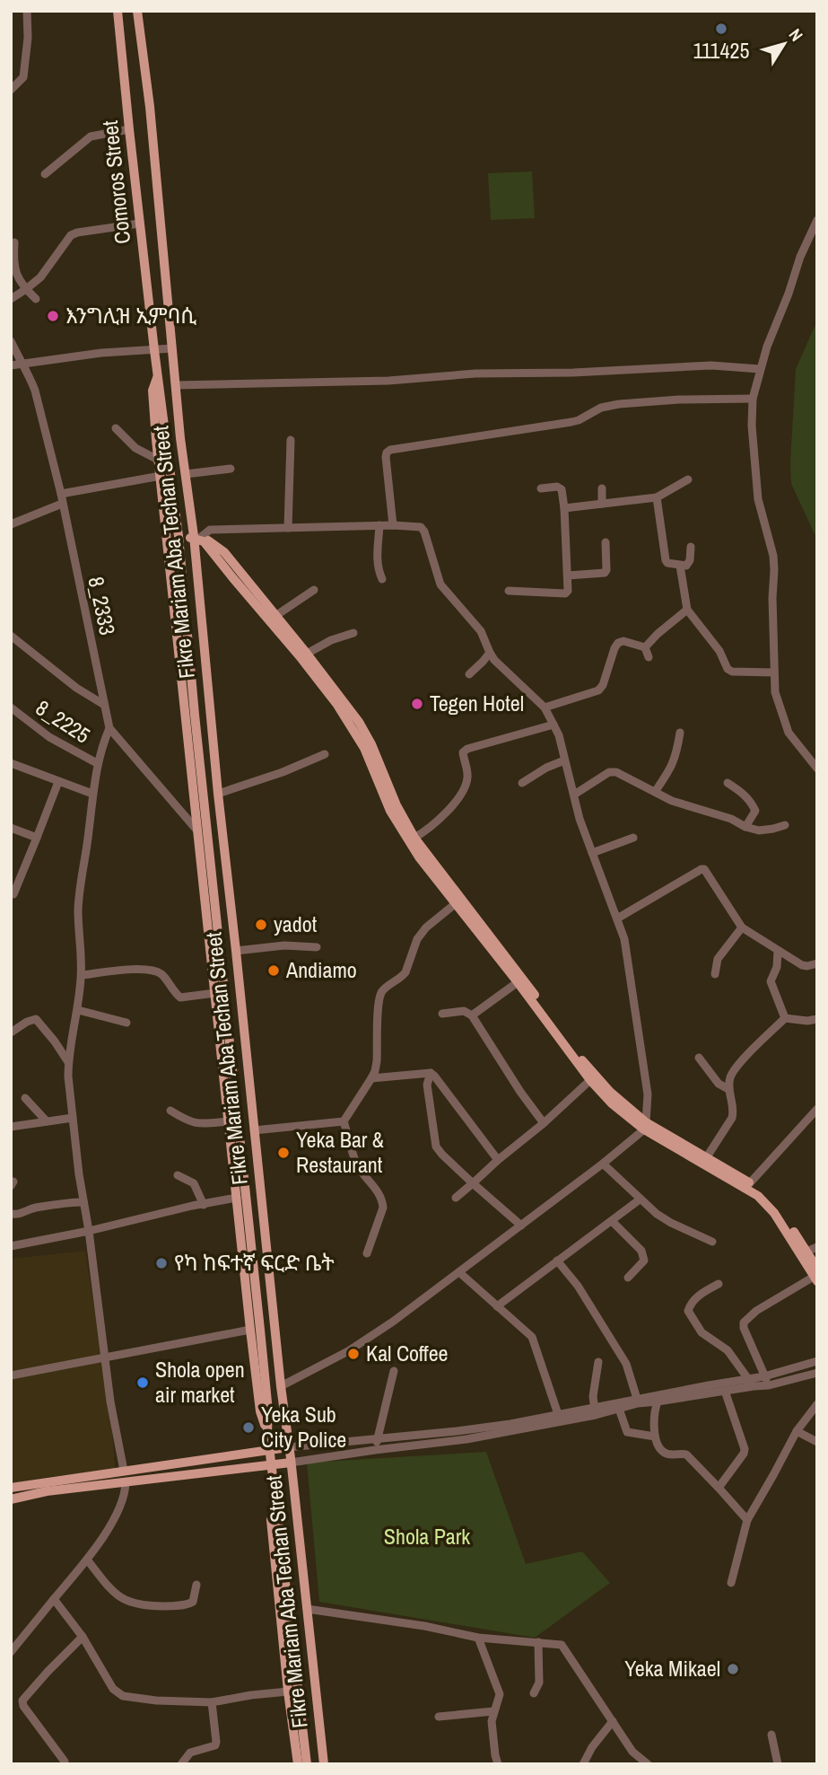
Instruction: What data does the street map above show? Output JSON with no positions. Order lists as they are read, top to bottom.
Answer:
{
  "streets": {
    "main road": ["Comoros Street", "Fikre Mariam Aba Techan Street"],
    "street": ["8_2333", "8_2225"]
  },
  "crossings": [
    ["Comoros Street", "Fikre Mariam Aba Techan Street"]
  ],
  "parks": ["Shola Park"],
  "places": [
    "111425",
    "እንግሊዝ ኢምባሲ",
    "Tegen Hotel",
    "yadot",
    "Andiamo",
    "Yeka Bar & Restaurant",
    "የካ ከፍተኛ ፍርድ ቤት",
    "Kal Coffee",
    "Shola open air market",
    "Yeka Sub City Police",
    "Yeka Mikael"
  ],
  "north": "top right"
}
